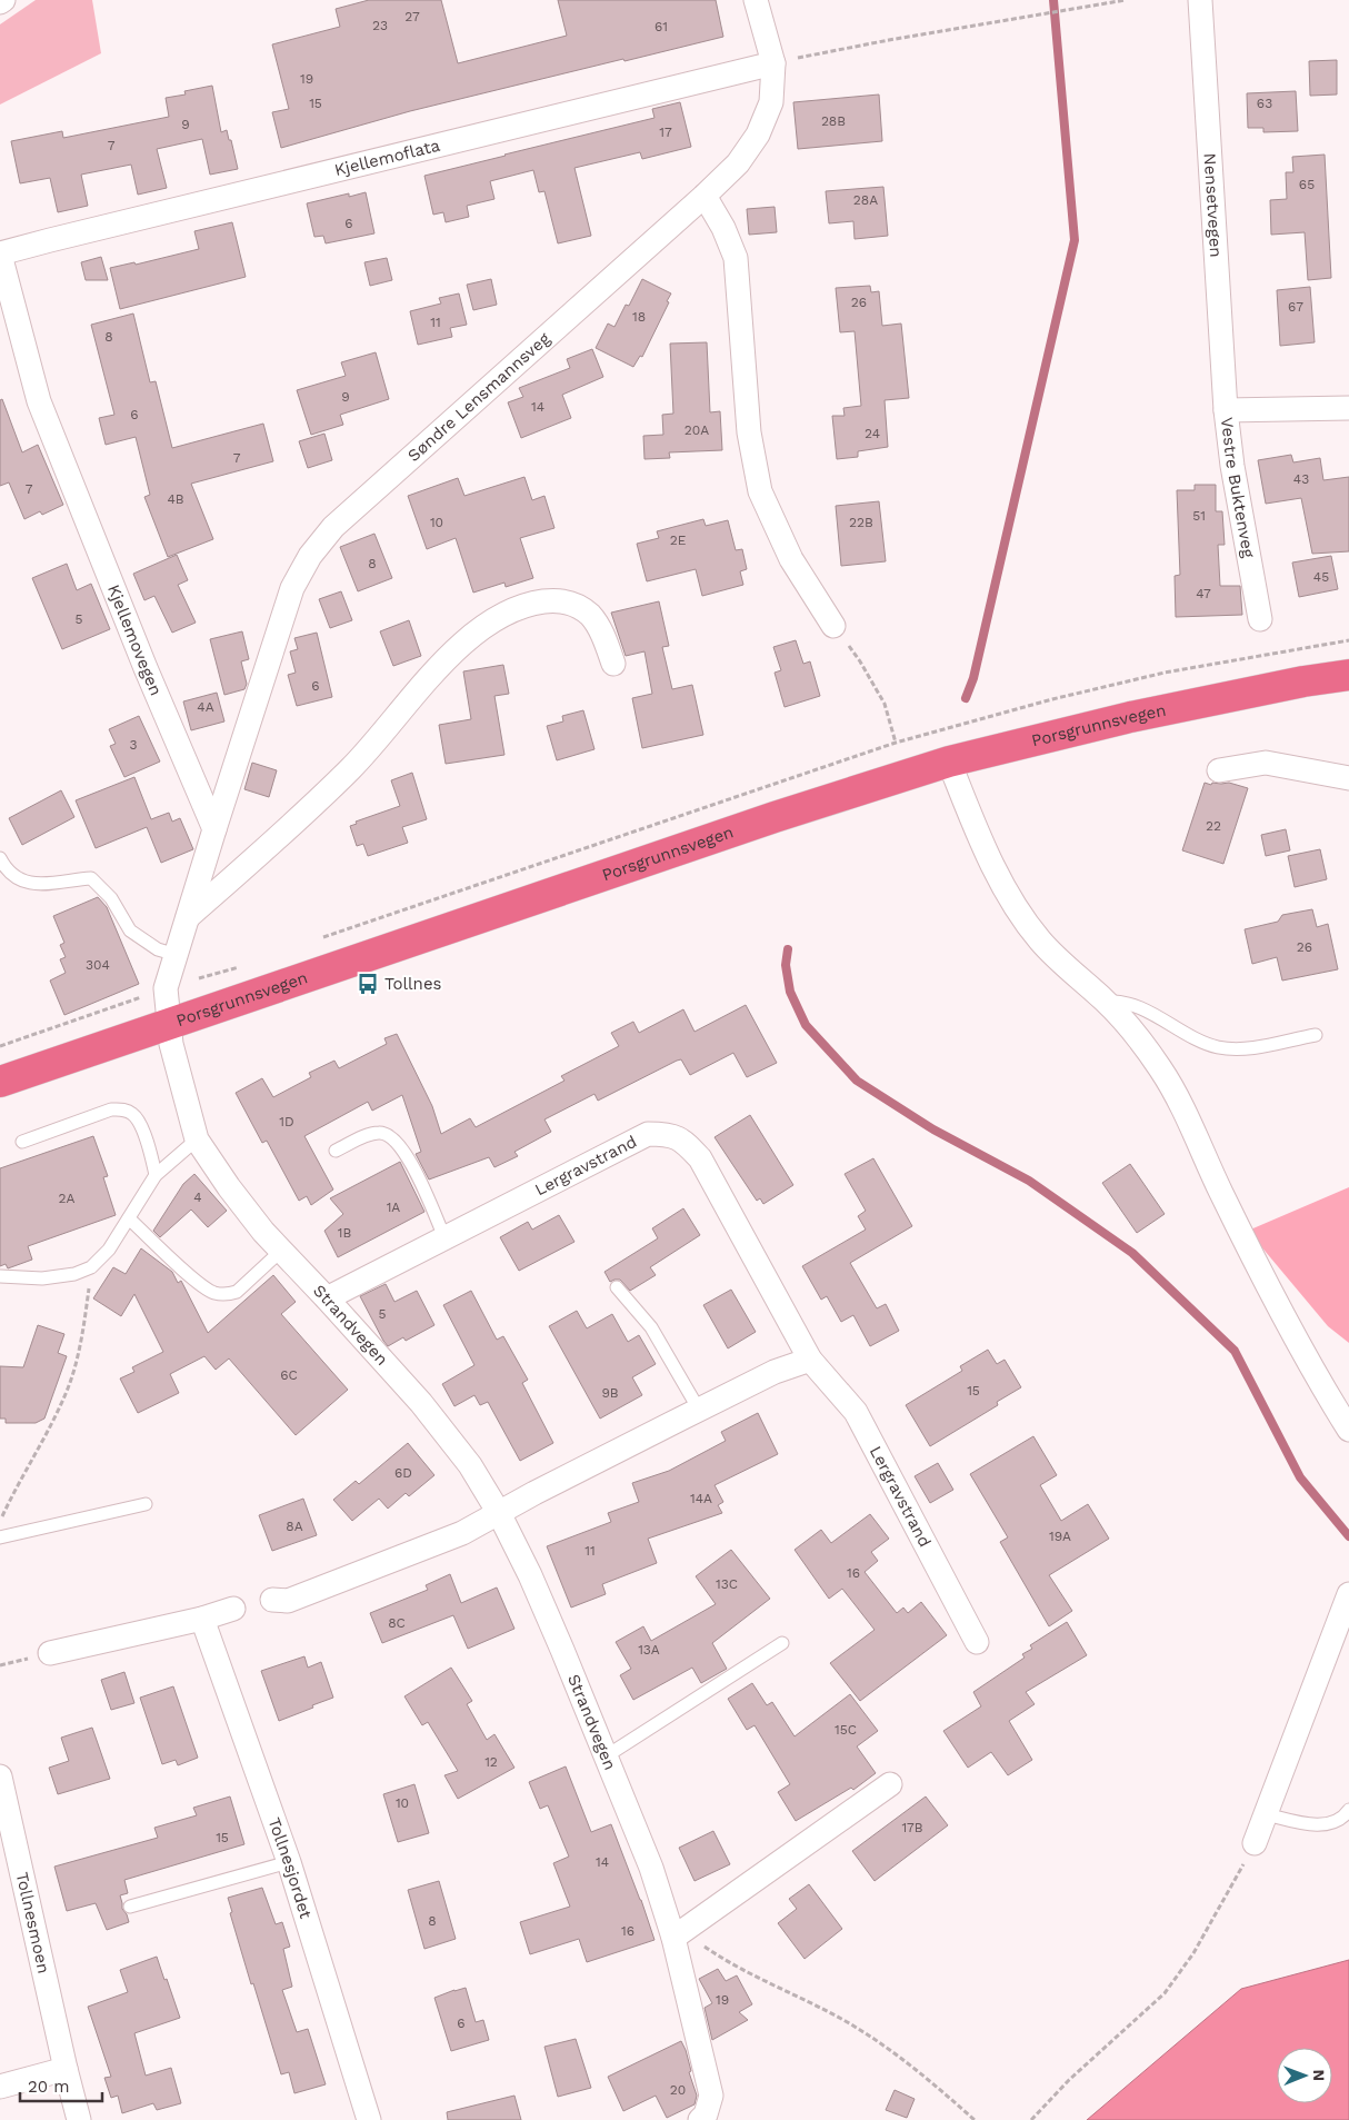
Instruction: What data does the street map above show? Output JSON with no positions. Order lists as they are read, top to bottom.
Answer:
{
  "streets": {
    "highway": ["Porsgrunnsvegen"],
    "street": [
      "Kjellemoflata",
      "Nensetvegen",
      "Søndre Lensmannsveg",
      "Vestre Buktenveg",
      "Kjellemovegen",
      "Lergravstrand",
      "Strandvegen",
      "Tollnesjordet",
      "Tollnesmoen"
    ]
  },
  "crossings": [
    ["Kjellemoflata", "Søndre Lensmannsveg"],
    ["Kjellemoflata", "Kjellemovegen"],
    ["Nensetvegen", "Vestre Buktenveg"],
    ["Søndre Lensmannsveg", "Kjellemovegen"],
    ["Porsgrunnsvegen", "Strandvegen"],
    ["Lergravstrand", "Strandvegen"]
  ],
  "places": {
    "bus stop": ["Tollnes"]
  },
  "house_numbers": [
    "27",
    "23",
    "61",
    "19",
    "15",
    "63",
    "28B",
    "9",
    "17",
    "7",
    "65",
    "28A",
    "6",
    "26",
    "67",
    "18",
    "11",
    "8",
    "9",
    "14",
    "6",
    "20A",
    "24",
    "7",
    "43",
    "7",
    "4B",
    "51",
    "10",
    "22B",
    "2E",
    "8",
    "45",
    "47",
    "5",
    "6",
    "4A",
    "3",
    "22",
    "26",
    "304",
    "1D",
    "4",
    "2A",
    "1A",
    "1B",
    "5",
    "6C",
    "15",
    "9B",
    "6D",
    "14A",
    "8A",
    "19A",
    "11",
    "16",
    "13C",
    "8C",
    "13A",
    "15C",
    "12",
    "10",
    "17B",
    "15",
    "14",
    "8",
    "16",
    "19",
    "6",
    "20"
  ],
  "scale_bar": "20 m",
  "north": "right"
}
